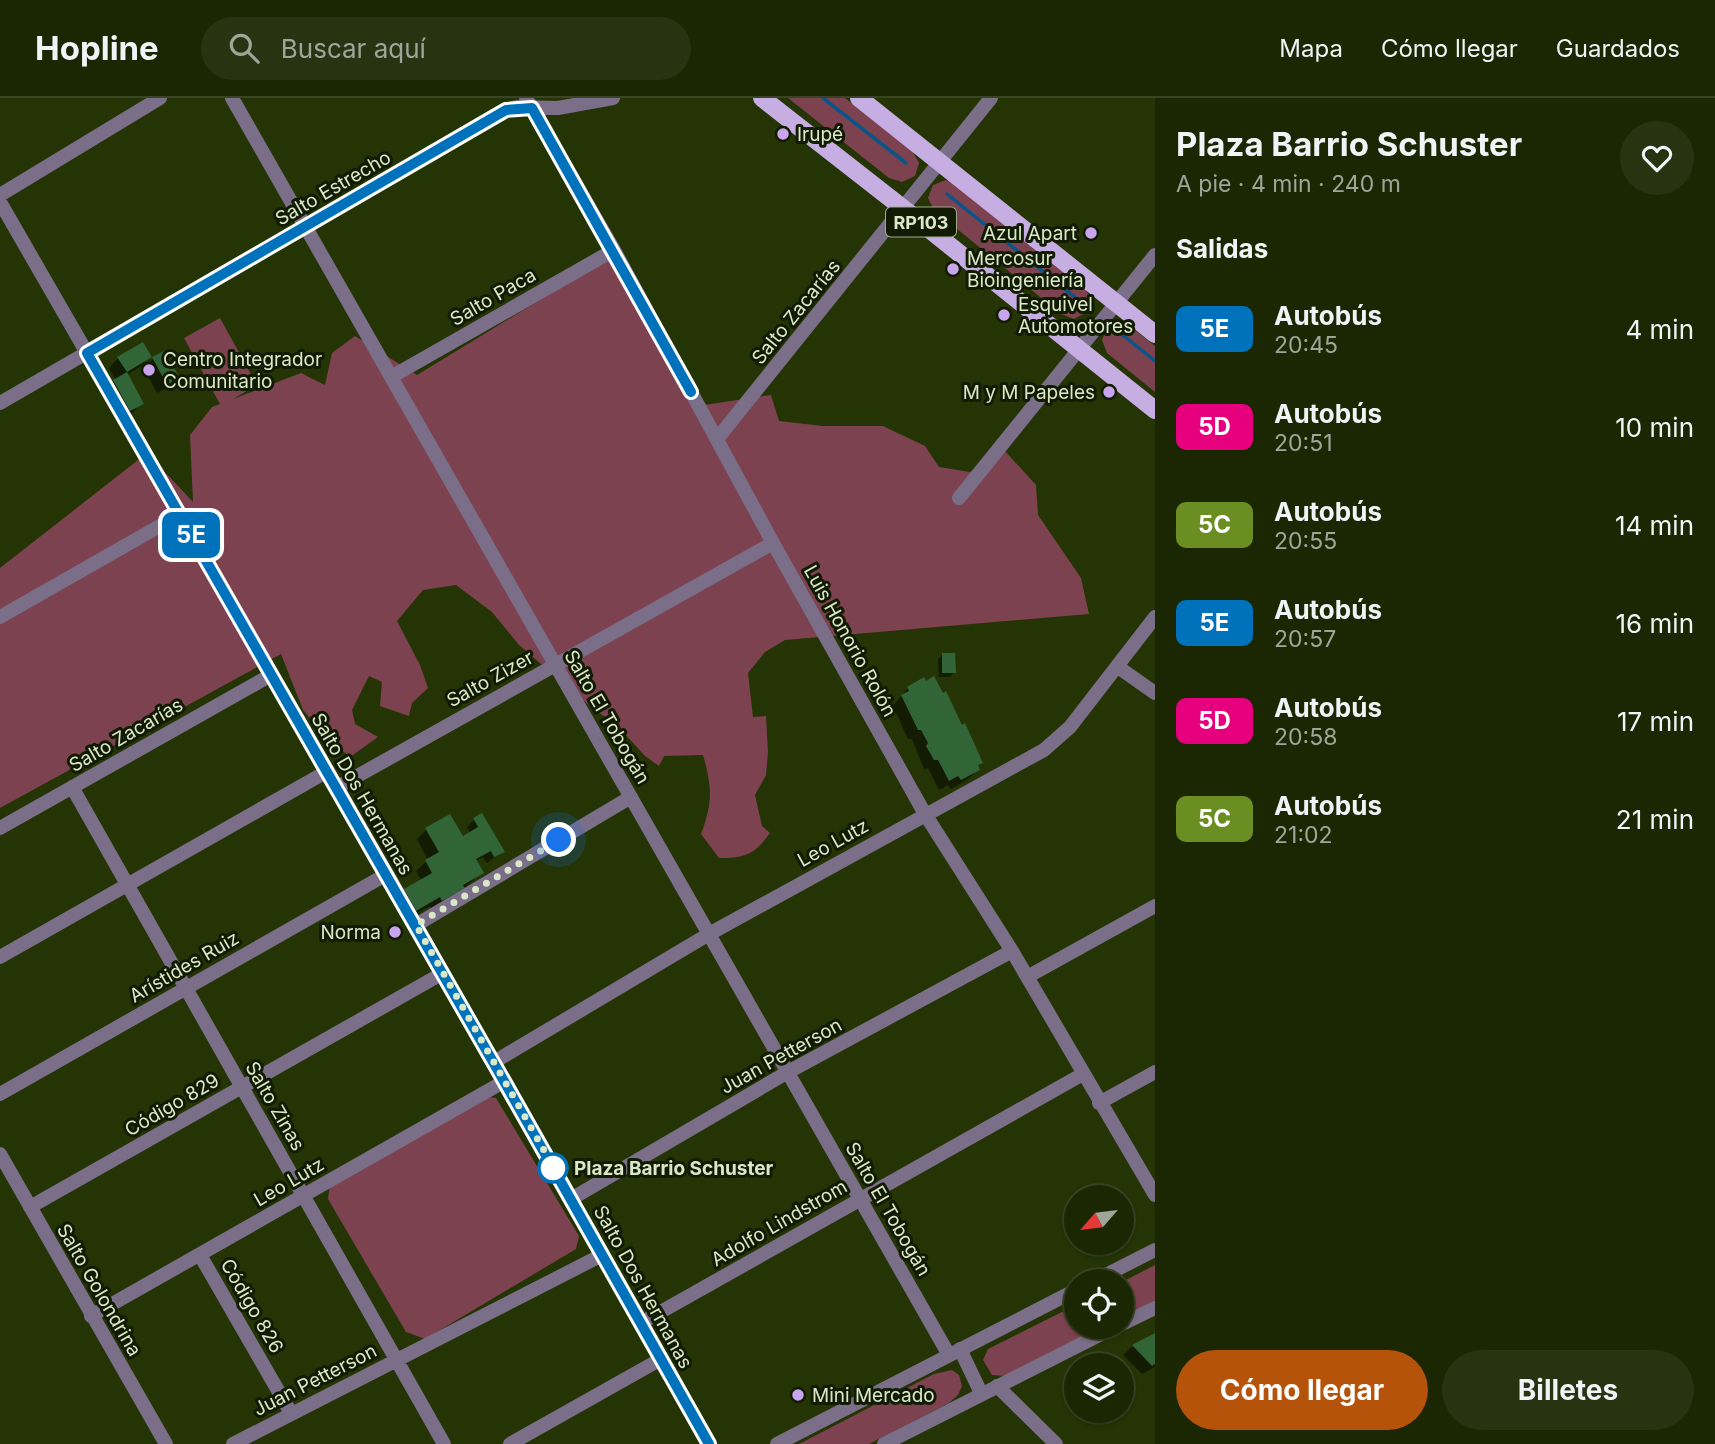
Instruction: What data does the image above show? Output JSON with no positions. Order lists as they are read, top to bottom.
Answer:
{
  "streets": {
    "main road": ["RP103"],
    "street": [
      "Salto Estrecho",
      "Salto Paca",
      "Salto Zacarías",
      "Luis Honorio Rolón",
      "Salto Zizer",
      "Salto El Tobogán",
      "Salto Dos Hermanas",
      "Leo Lutz",
      "Arístides Ruiz",
      "Juan Petterson",
      "Código 829",
      "Salto Zinas",
      "Adolfo Lindstrom",
      "Salto Golondrina",
      "Código 826"
    ]
  },
  "crossings": [
    ["Salto Estrecho", "Luis Honorio Rolón"],
    ["Salto Estrecho", "Salto El Tobogán"],
    ["Salto Estrecho", "Salto Dos Hermanas"],
    ["RP103", "Salto Zacarías"],
    ["Salto Paca", "Luis Honorio Rolón"],
    ["Salto Paca", "Salto El Tobogán"],
    ["Salto Zacarías", "Luis Honorio Rolón"],
    ["Salto Zacarías", "Salto Dos Hermanas"],
    ["Salto Zacarías", "Salto Zinas"],
    ["Luis Honorio Rolón", "Salto Zizer"],
    ["Luis Honorio Rolón", "Leo Lutz"],
    ["Luis Honorio Rolón", "Juan Petterson"],
    ["Luis Honorio Rolón", "Adolfo Lindstrom"],
    ["Salto Zizer", "Salto El Tobogán"],
    ["Salto Zizer", "Salto Dos Hermanas"],
    ["Salto El Tobogán", "Leo Lutz"],
    ["Salto El Tobogán", "Juan Petterson"],
    ["Salto El Tobogán", "Adolfo Lindstrom"],
    ["Salto Dos Hermanas", "Leo Lutz"],
    ["Salto Dos Hermanas", "Arístides Ruiz"],
    ["Salto Dos Hermanas", "Juan Petterson"],
    ["Salto Dos Hermanas", "Código 829"],
    ["Salto Dos Hermanas", "Adolfo Lindstrom"],
    ["Leo Lutz", "Salto Zinas"],
    ["Leo Lutz", "Salto Golondrina"],
    ["Leo Lutz", "Código 826"],
    ["Arístides Ruiz", "Salto Zinas"],
    ["Juan Petterson", "Salto Zinas"],
    ["Juan Petterson", "Código 826"],
    ["Código 829", "Salto Zinas"],
    ["Código 829", "Salto Golondrina"]
  ],
  "places": [
    "Irupé",
    "Azul Apart",
    "Mercosur Bioingeniería",
    "Esquivel Automotores",
    "Centro Integrador Comunitario",
    "M y M Papeles",
    "Norma",
    "Plaza Barrio Schuster",
    "Mini Mercado"
  ],
  "lines": ["bus line 5E"],
  "north": "bottom left",
  "page": {
    "header": "Hopline",
    "search": "Buscar aquí",
    "nav": ["Mapa", "Cómo llegar", "Guardados"],
    "on_map": "5E",
    "heading": [
      ["Plaza Barrio Schuster", "A pie · 4 min · 240 m"],
      "Salidas"
    ],
    "list": [
      {
        "mark": "5E",
        "name": "Autobús",
        "note": "20:45",
        "value": "4 min"
      },
      {
        "mark": "5D",
        "name": "Autobús",
        "note": "20:51",
        "value": "10 min"
      },
      {
        "mark": "5C",
        "name": "Autobús",
        "note": "20:55",
        "value": "14 min"
      },
      {
        "mark": "5E",
        "name": "Autobús",
        "note": "20:57",
        "value": "16 min"
      },
      {
        "mark": "5D",
        "name": "Autobús",
        "note": "20:58",
        "value": "17 min"
      },
      {
        "mark": "5C",
        "name": "Autobús",
        "note": "21:02",
        "value": "21 min"
      }
    ],
    "buttons": ["Cómo llegar", "Billetes"]
  }
}
